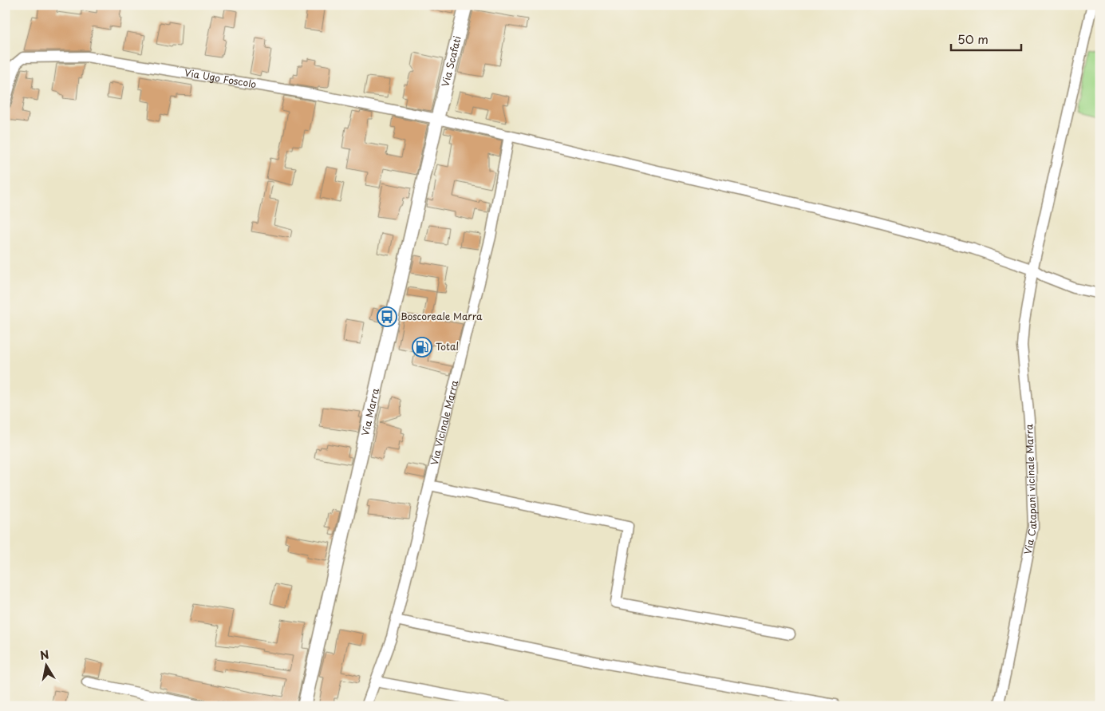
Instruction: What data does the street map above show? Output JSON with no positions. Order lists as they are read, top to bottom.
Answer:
{
  "streets": {
    "main road": ["Via Scafati", "Via Marra"],
    "street": ["Via Ugo Foscolo", "Via Vicinale Marra", "Via Catapani vicinale Marra"]
  },
  "crossings": [
    ["Via Scafati", "Via Ugo Foscolo"],
    ["Via Scafati", "Via Marra"],
    ["Via Ugo Foscolo", "Via Marra"],
    ["Via Ugo Foscolo", "Via Vicinale Marra"],
    ["Via Ugo Foscolo", "Via Catapani vicinale Marra"]
  ],
  "places": {
    "bus stop": ["Boscoreale Marra"],
    "fuel station": ["Total"]
  },
  "scale_bar": "50 m",
  "north": "top"
}
